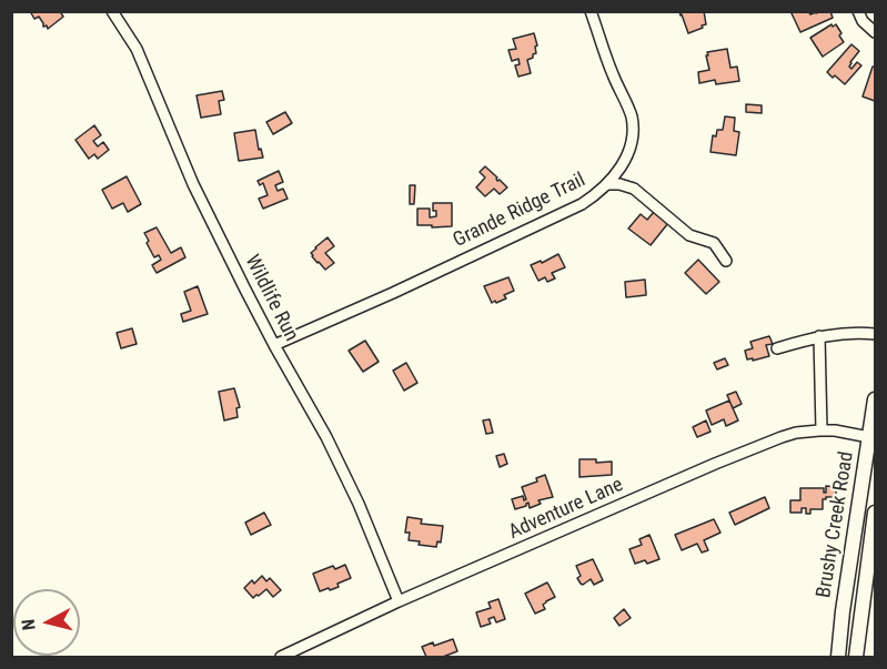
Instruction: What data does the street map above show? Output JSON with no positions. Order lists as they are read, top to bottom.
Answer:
{
  "streets": {
    "main road": ["Brushy Creek Road"],
    "street": ["Grande Ridge Trail", "Wildlife Run", "Adventure Lane"]
  },
  "crossings": [
    ["Grande Ridge Trail", "Wildlife Run"],
    ["Wildlife Run", "Adventure Lane"],
    ["Adventure Lane", "Brushy Creek Road"]
  ],
  "north": "left"
}
